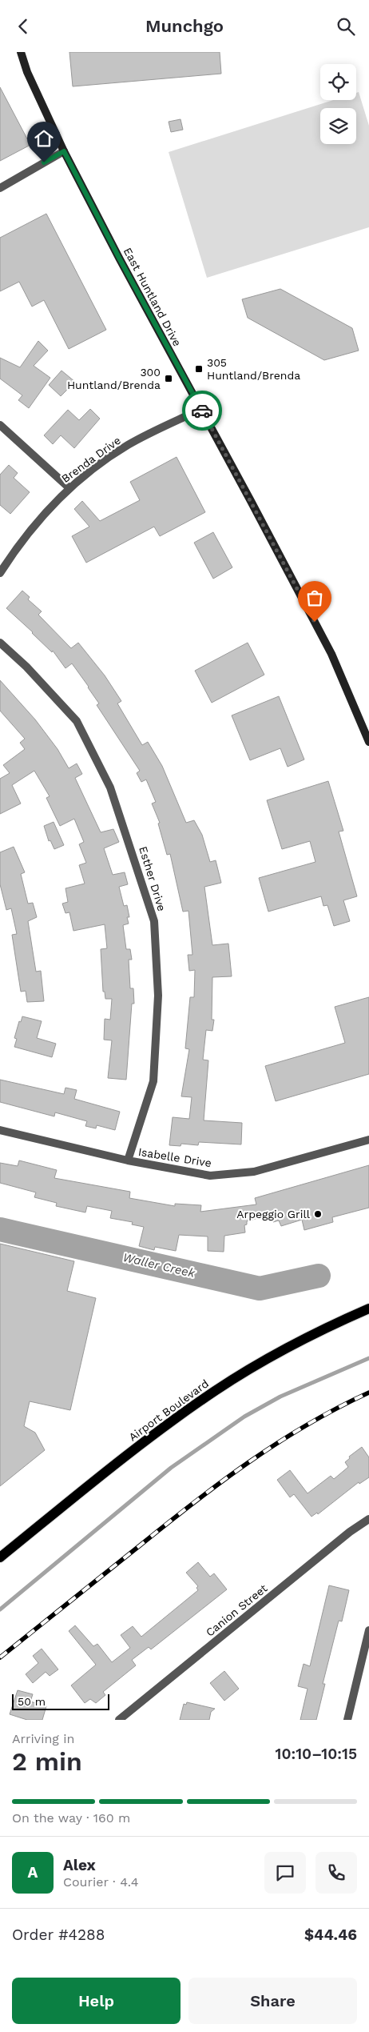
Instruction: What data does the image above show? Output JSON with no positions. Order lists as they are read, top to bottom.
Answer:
{
  "streets": {
    "main road": ["Airport Boulevard"],
    "street": [
      "East Huntland Drive",
      "Brenda Drive",
      "Esther Drive",
      "Isabelle Drive",
      "Canion Street"
    ]
  },
  "crossings": [
    ["East Huntland Drive", "Brenda Drive"],
    ["Esther Drive", "Isabelle Drive"]
  ],
  "water": ["Waller Creek"],
  "places": {
    "transit": ["305 Huntland/Brenda", "300 Huntland/Brenda"],
    "other": ["Arpeggio Grill"]
  },
  "scale_bar": "50 m",
  "page": {
    "header": "Munchgo",
    "scale": "50 m",
    "heading": ["2 min", "Arriving in", "10:10–10:15"],
    "panel": [
      "Alex",
      "Courier · 4.4",
      "Order #4288",
      "$44.46"
    ],
    "bar": "On the way · 160 m",
    "round": "A",
    "buttons": ["Help", "Share"]
  }
}
